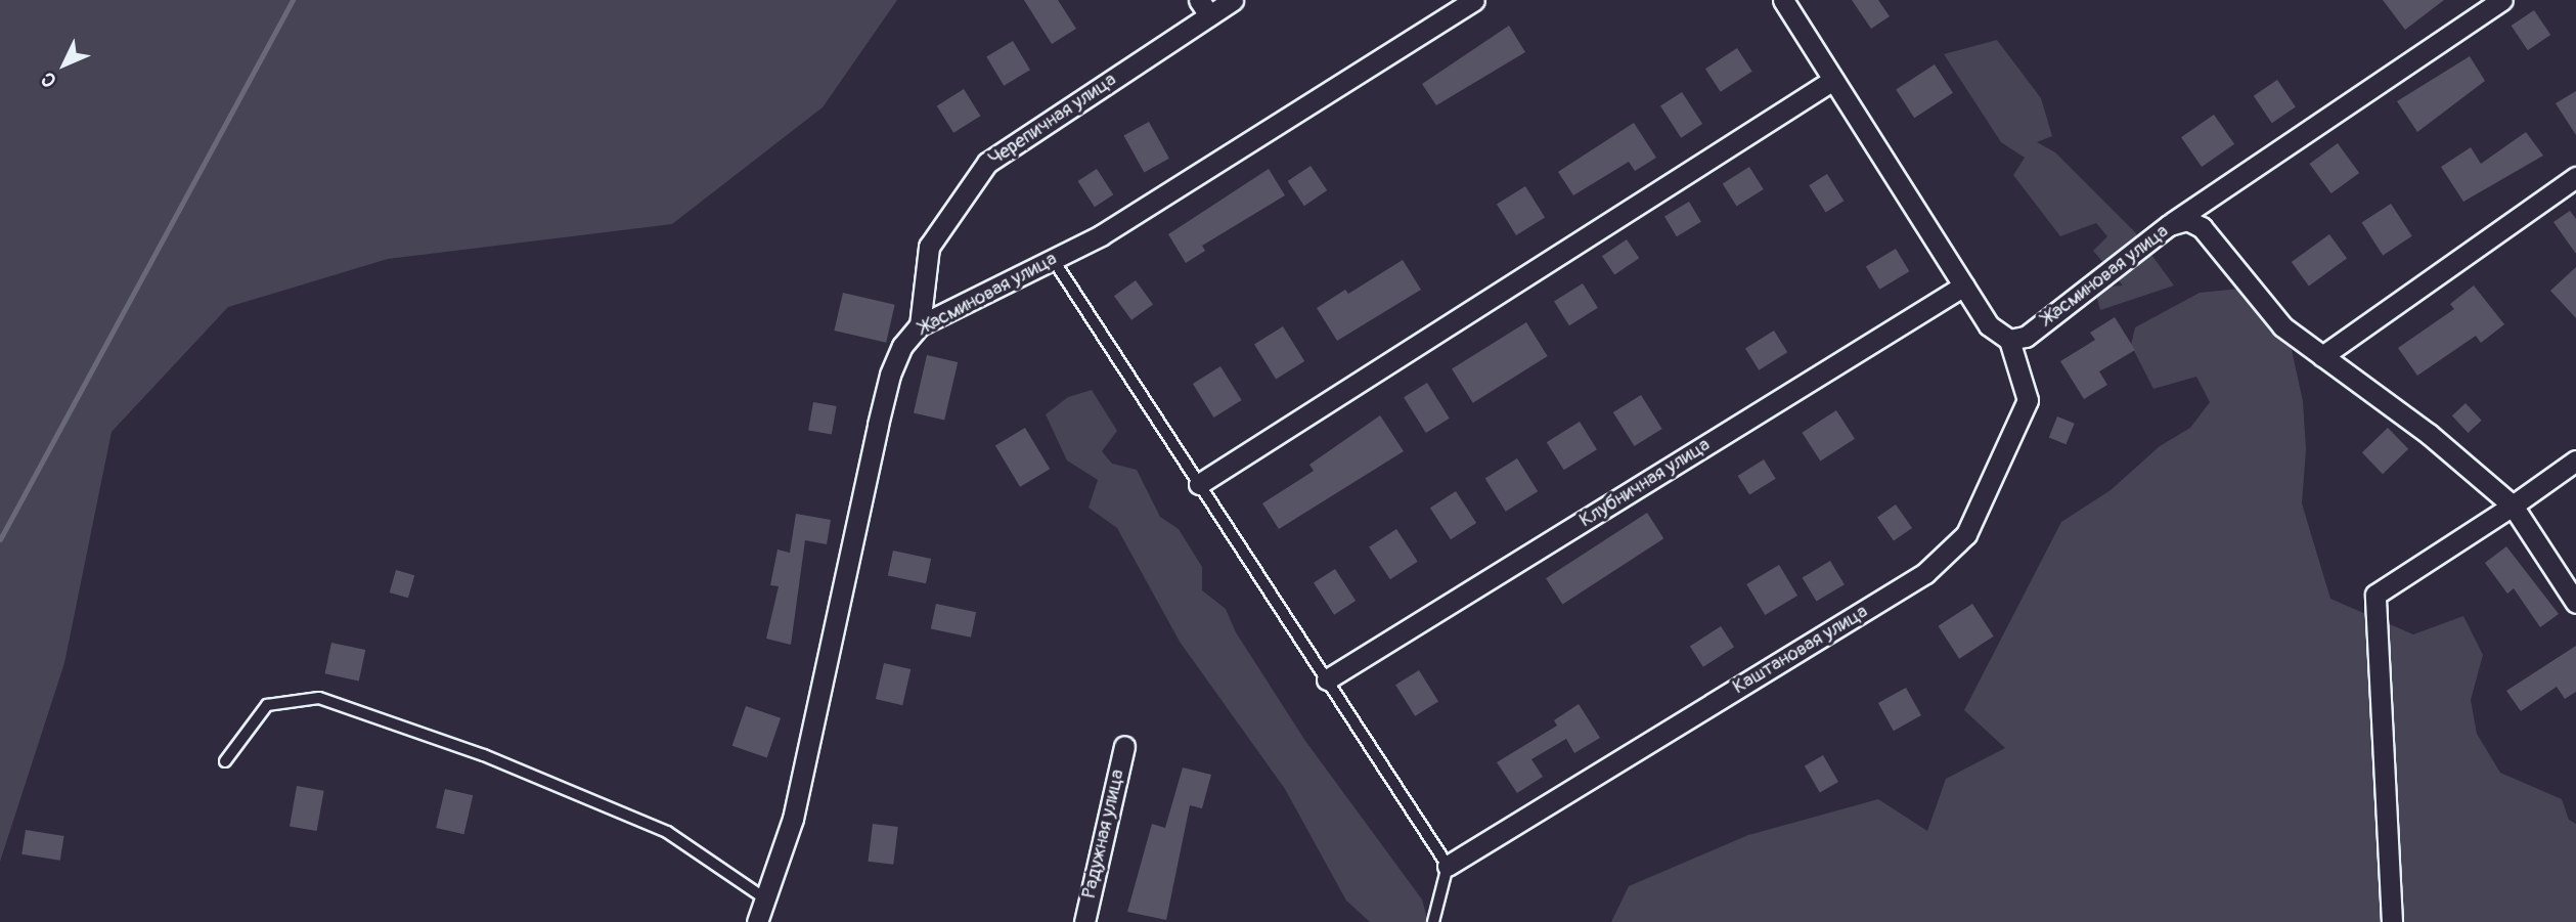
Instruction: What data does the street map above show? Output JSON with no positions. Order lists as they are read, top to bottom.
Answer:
{
  "streets": {
    "street": [
      "Черепичная улица",
      "Жасминовая улица",
      "Клубничная улица",
      "Каштановая улица",
      "Радужная улица"
    ]
  },
  "crossings": [
    ["Черепичная улица", "Жасминовая улица"],
    ["Жасминовая улица", "Каштановая улица"]
  ],
  "north": "bottom left"
}
